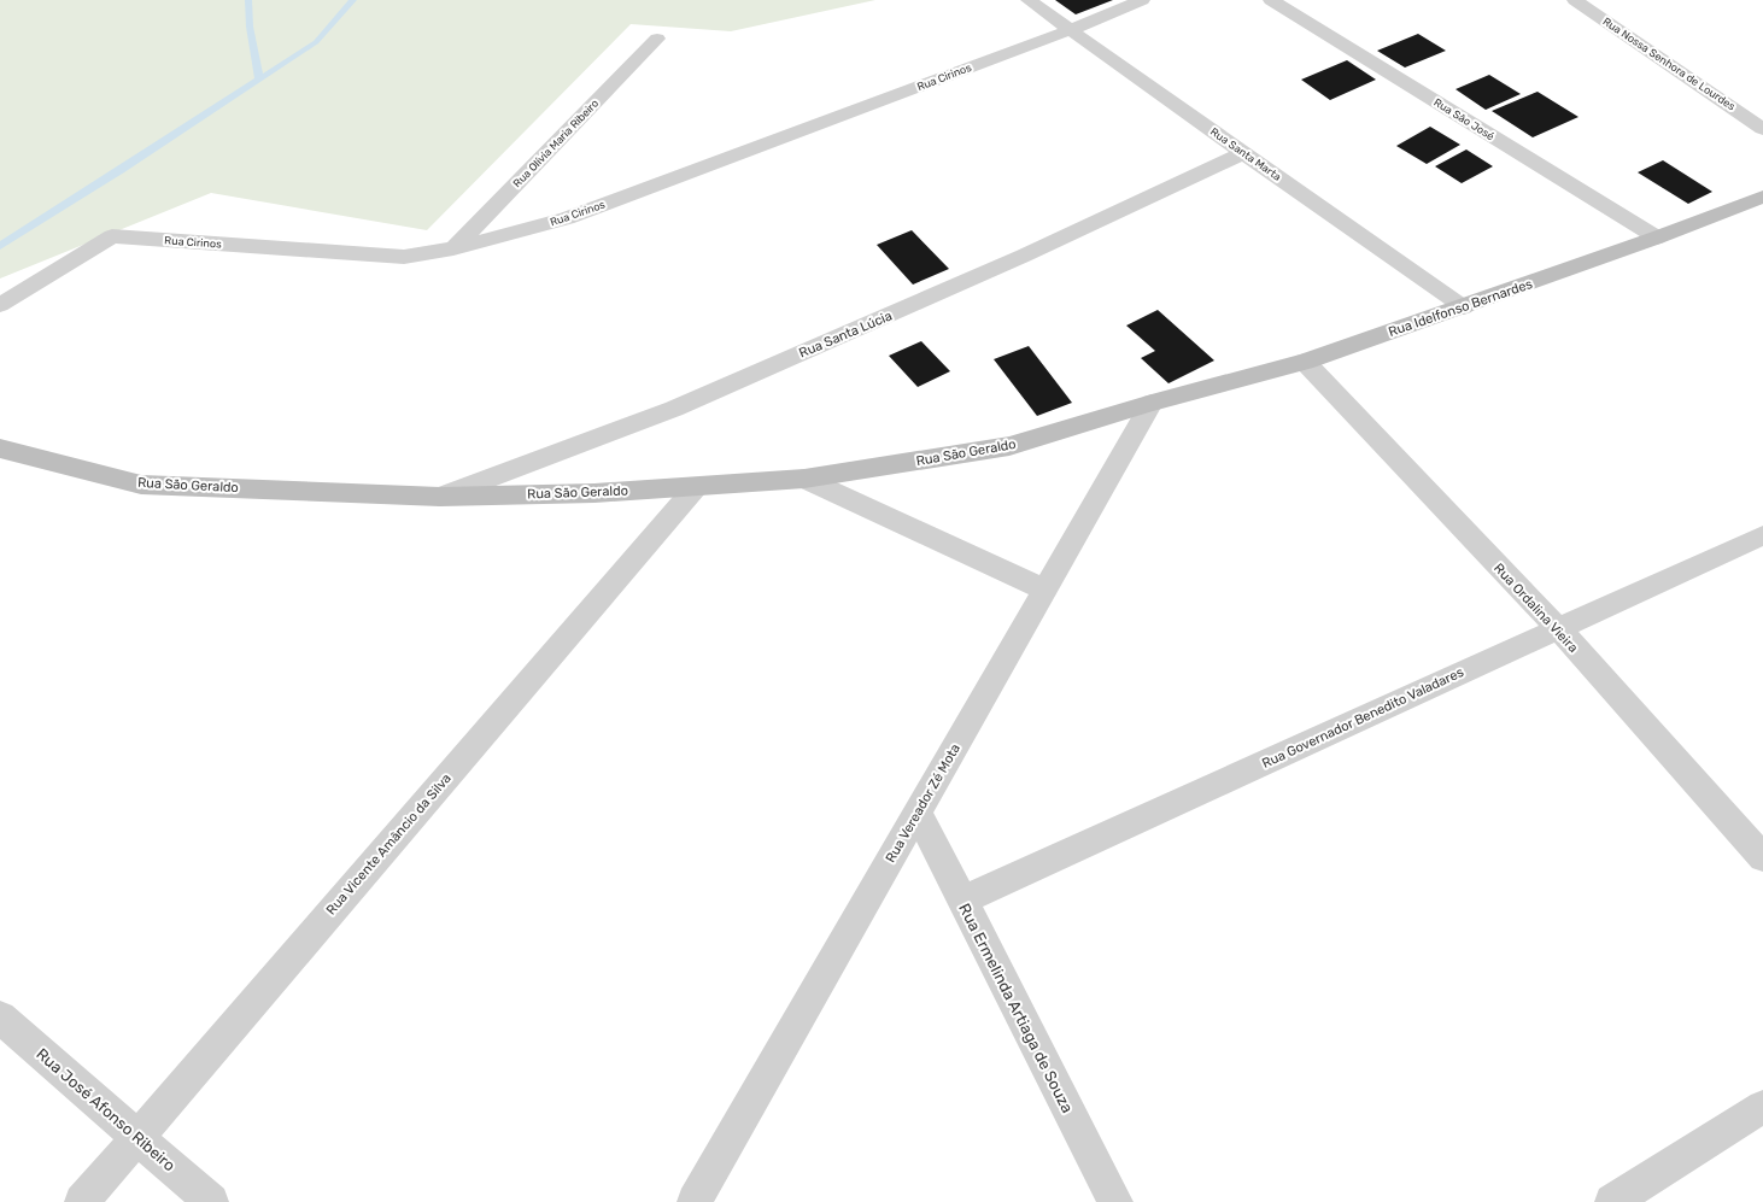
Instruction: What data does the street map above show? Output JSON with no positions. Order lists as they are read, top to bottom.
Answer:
{
  "streets": {
    "street": [
      "Rua Nossa Senhora de Lourdes",
      "Rua Cirinos",
      "Rua São José",
      "Rua Olívia Maria Ribeiro",
      "Rua Santa Marta",
      "Rua Idelfonso Bernardes",
      "Rua Santa Lúcia",
      "Rua São Geraldo",
      "Rua Ordalina Vieira",
      "Rua Governador Benedito Valadares",
      "Rua Vereador Zé Mota",
      "Rua Vicente Amâncio da Silva",
      "Rua Ermelinda Artiaga de Souza",
      "Rua José Afonso Ribeiro"
    ]
  },
  "crossings": [
    ["Rua Cirinos", "Rua Olívia Maria Ribeiro"],
    ["Rua Cirinos", "Rua Santa Marta"],
    ["Rua São José", "Rua Idelfonso Bernardes"],
    ["Rua Santa Marta", "Rua Idelfonso Bernardes"],
    ["Rua Santa Marta", "Rua Santa Lúcia"],
    ["Rua Idelfonso Bernardes", "Rua São Geraldo"],
    ["Rua Idelfonso Bernardes", "Rua Ordalina Vieira"],
    ["Rua Idelfonso Bernardes", "Rua Vereador Zé Mota"],
    ["Rua Santa Lúcia", "Rua São Geraldo"],
    ["Rua São Geraldo", "Rua Vereador Zé Mota"],
    ["Rua São Geraldo", "Rua Vicente Amâncio da Silva"],
    ["Rua Ordalina Vieira", "Rua Governador Benedito Valadares"],
    ["Rua Governador Benedito Valadares", "Rua Ermelinda Artiaga de Souza"],
    ["Rua Vereador Zé Mota", "Rua Ermelinda Artiaga de Souza"],
    ["Rua Vicente Amâncio da Silva", "Rua José Afonso Ribeiro"]
  ]
}
